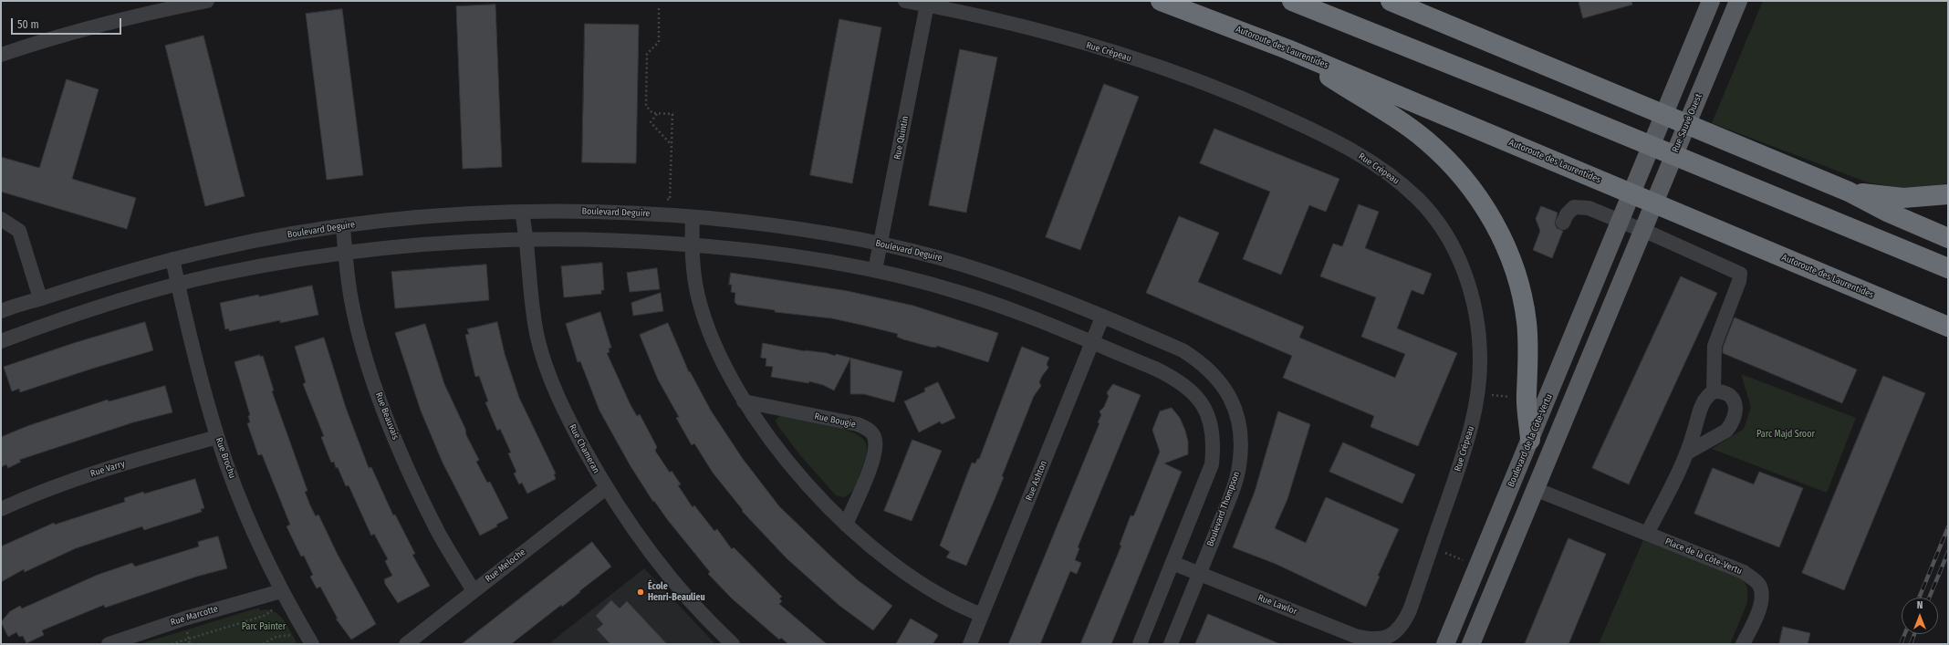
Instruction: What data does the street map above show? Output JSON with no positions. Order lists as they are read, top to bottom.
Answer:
{
  "streets": {
    "highway": ["Autoroute des Laurentides"],
    "main road": ["Rue Sauvé Ouest", "Boulevard de la Côte-Vertu"],
    "street": [
      "Rue Crépeau",
      "Rue Quintin",
      "Boulevard Deguire",
      "Rue Beauvais",
      "Rue Bougie",
      "Rue Chameran",
      "Rue Brochu",
      "Rue Varry",
      "Rue Ashton",
      "Boulevard Thompson",
      "Place de la Côte-Vertu",
      "Rue Meloche",
      "Rue Lawlor",
      "Rue Marcotte"
    ]
  },
  "crossings": [
    ["Rue Crépeau", "Rue Quintin"],
    ["Rue Crépeau", "Rue Lawlor"],
    ["Rue Sauvé Ouest", "Place de la Côte-Vertu"],
    ["Rue Quintin", "Boulevard Deguire"],
    ["Boulevard Deguire", "Rue Beauvais"],
    ["Boulevard Deguire", "Rue Chameran"],
    ["Boulevard Deguire", "Rue Brochu"],
    ["Boulevard Deguire", "Rue Ashton"],
    ["Boulevard Deguire", "Boulevard Thompson"],
    ["Rue Beauvais", "Rue Meloche"],
    ["Rue Chameran", "Rue Meloche"],
    ["Rue Brochu", "Rue Varry"],
    ["Rue Brochu", "Rue Marcotte"],
    ["Boulevard Thompson", "Rue Lawlor"]
  ],
  "parks": ["Parc Majd Sroor", "Parc Painter"],
  "places": ["École Henri-Beaulieu"],
  "scale_bar": "50 m",
  "north": "top"
}
